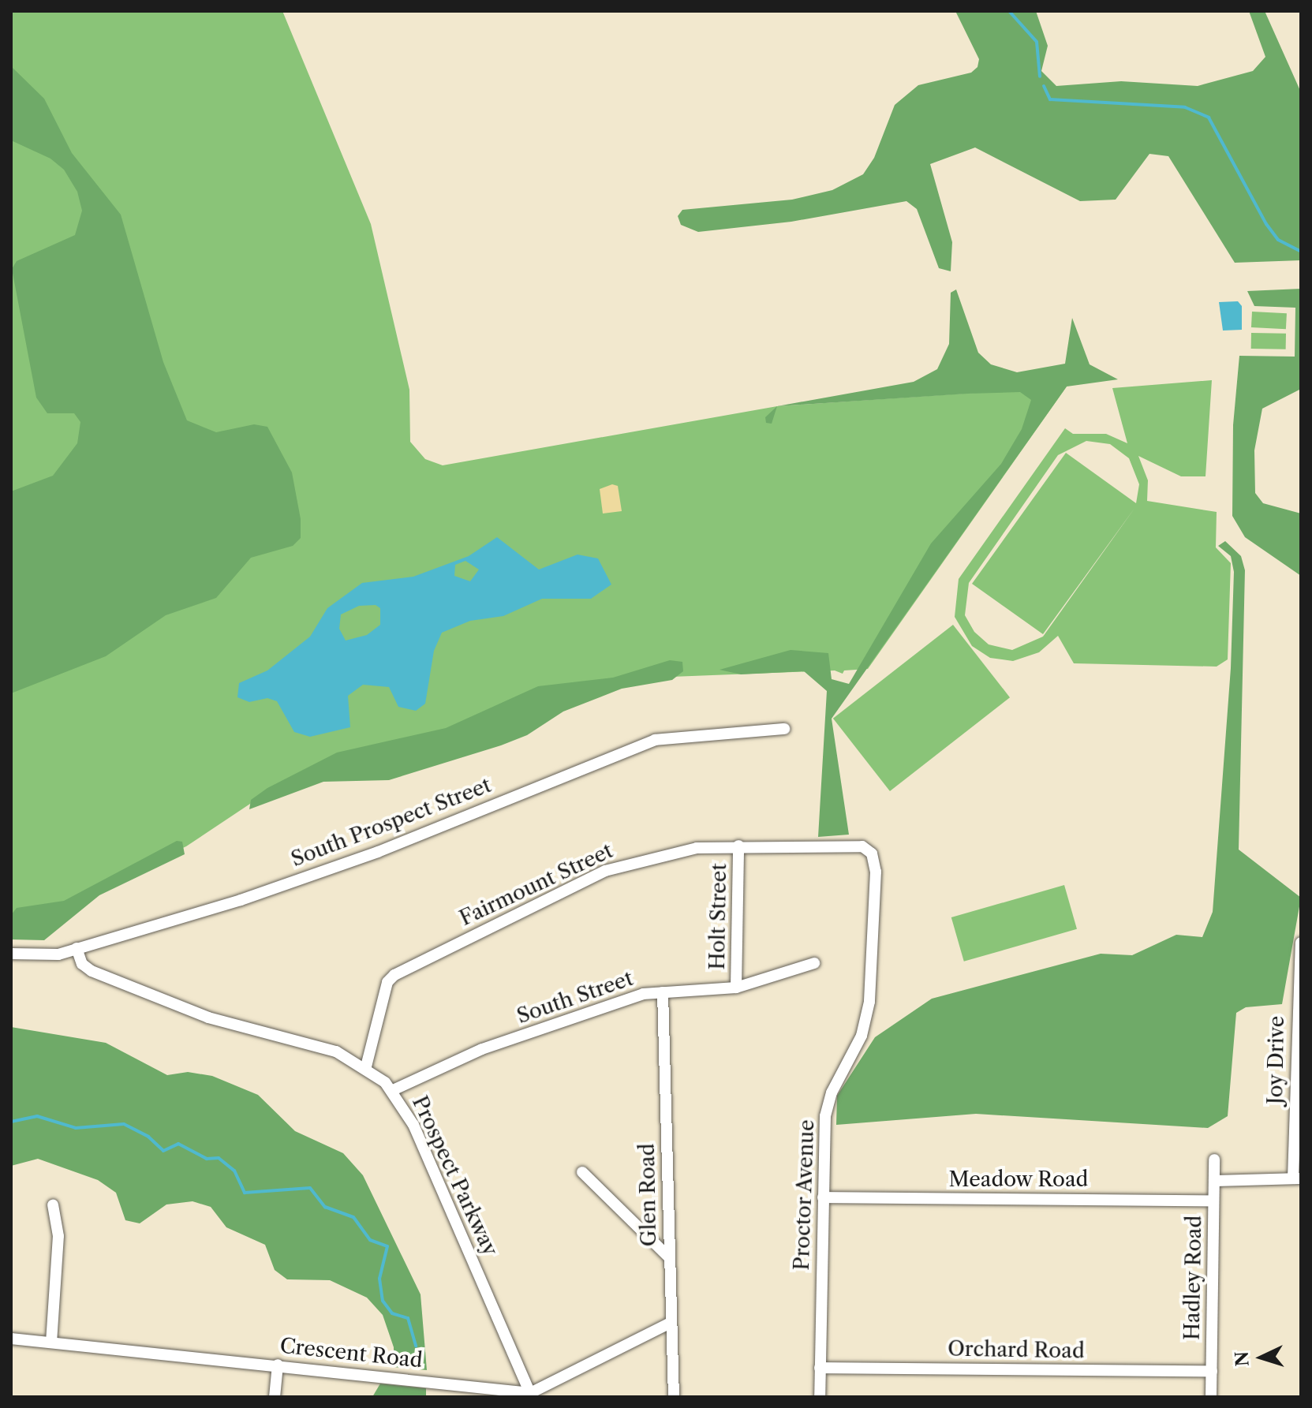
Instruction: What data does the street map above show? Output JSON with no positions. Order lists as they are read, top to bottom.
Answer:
{
  "streets": {
    "street": [
      "South Prospect Street",
      "Fairmount Street",
      "Holt Street",
      "South Street",
      "Joy Drive",
      "Prospect Parkway",
      "Meadow Road",
      "Glen Road",
      "Proctor Avenue",
      "Hadley Road",
      "Orchard Road",
      "Crescent Road"
    ]
  },
  "crossings": [
    ["South Prospect Street", "Prospect Parkway"],
    ["Fairmount Street", "Holt Street"],
    ["Fairmount Street", "Prospect Parkway"],
    ["Fairmount Street", "Proctor Avenue"],
    ["Holt Street", "South Street"],
    ["South Street", "Prospect Parkway"],
    ["South Street", "Glen Road"],
    ["Prospect Parkway", "Crescent Road"],
    ["Meadow Road", "Proctor Avenue"],
    ["Meadow Road", "Hadley Road"],
    ["Proctor Avenue", "Orchard Road"],
    ["Hadley Road", "Orchard Road"]
  ],
  "north": "left"
}
